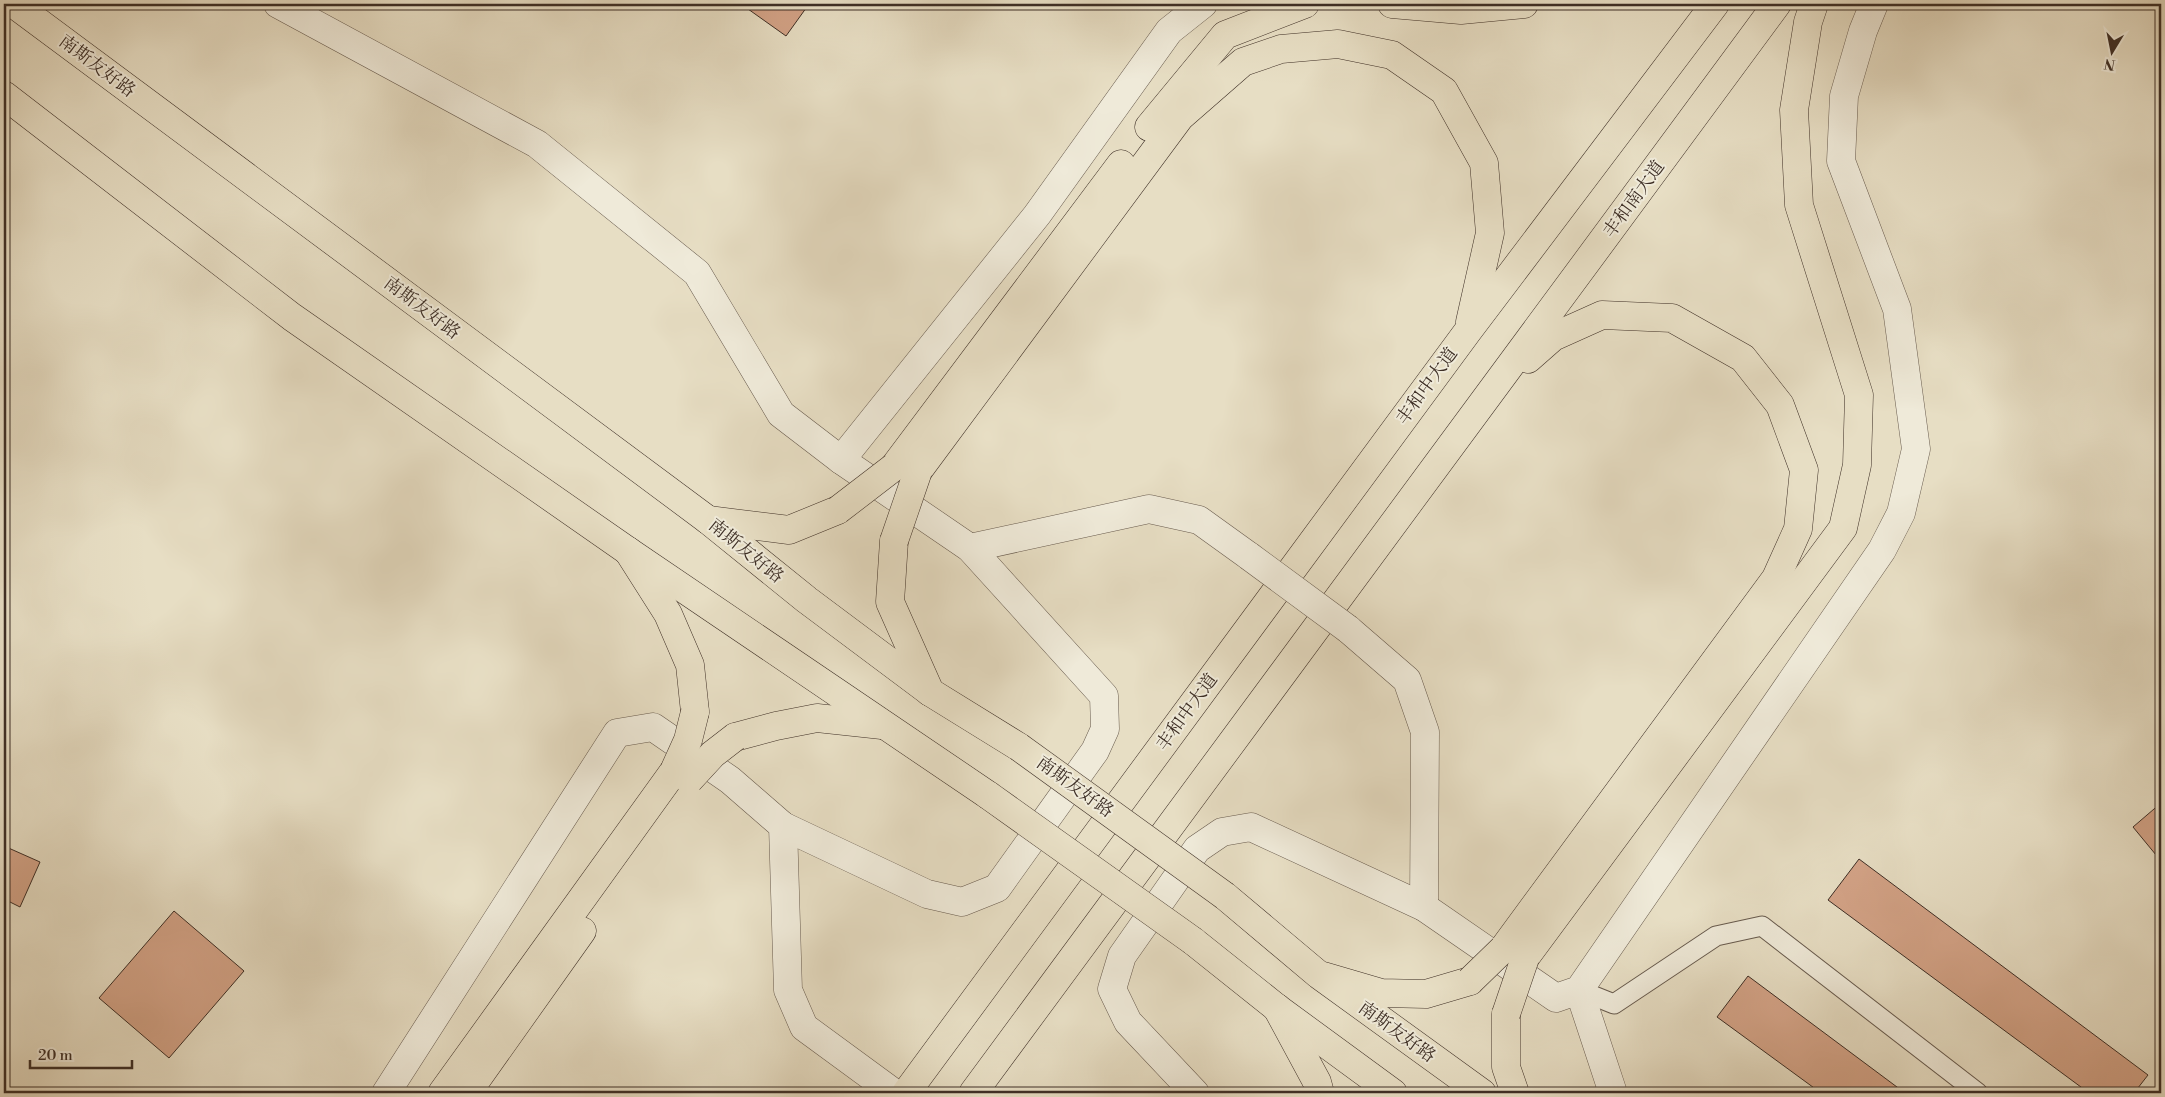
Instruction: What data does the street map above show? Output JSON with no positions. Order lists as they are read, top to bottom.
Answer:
{
  "streets": {
    "main road": ["南斯友好路", "丰和南大道", "丰和中大道"]
  },
  "scale_bar": "20 m",
  "north": "bottom"
}
